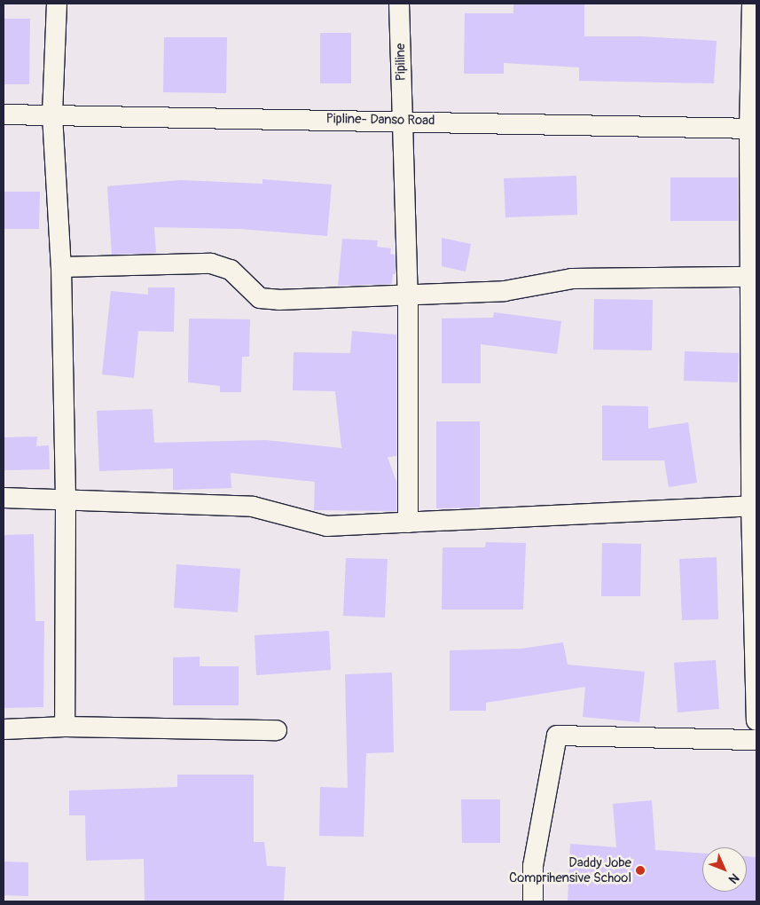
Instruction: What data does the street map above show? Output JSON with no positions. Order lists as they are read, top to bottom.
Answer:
{
  "streets": {
    "street": ["Pipiline", "Pipline- Danso Road"]
  },
  "crossings": [
    ["Pipiline", "Pipline- Danso Road"]
  ],
  "places": ["Daddy Jobe Comprihensive School"],
  "north": "bottom right"
}
